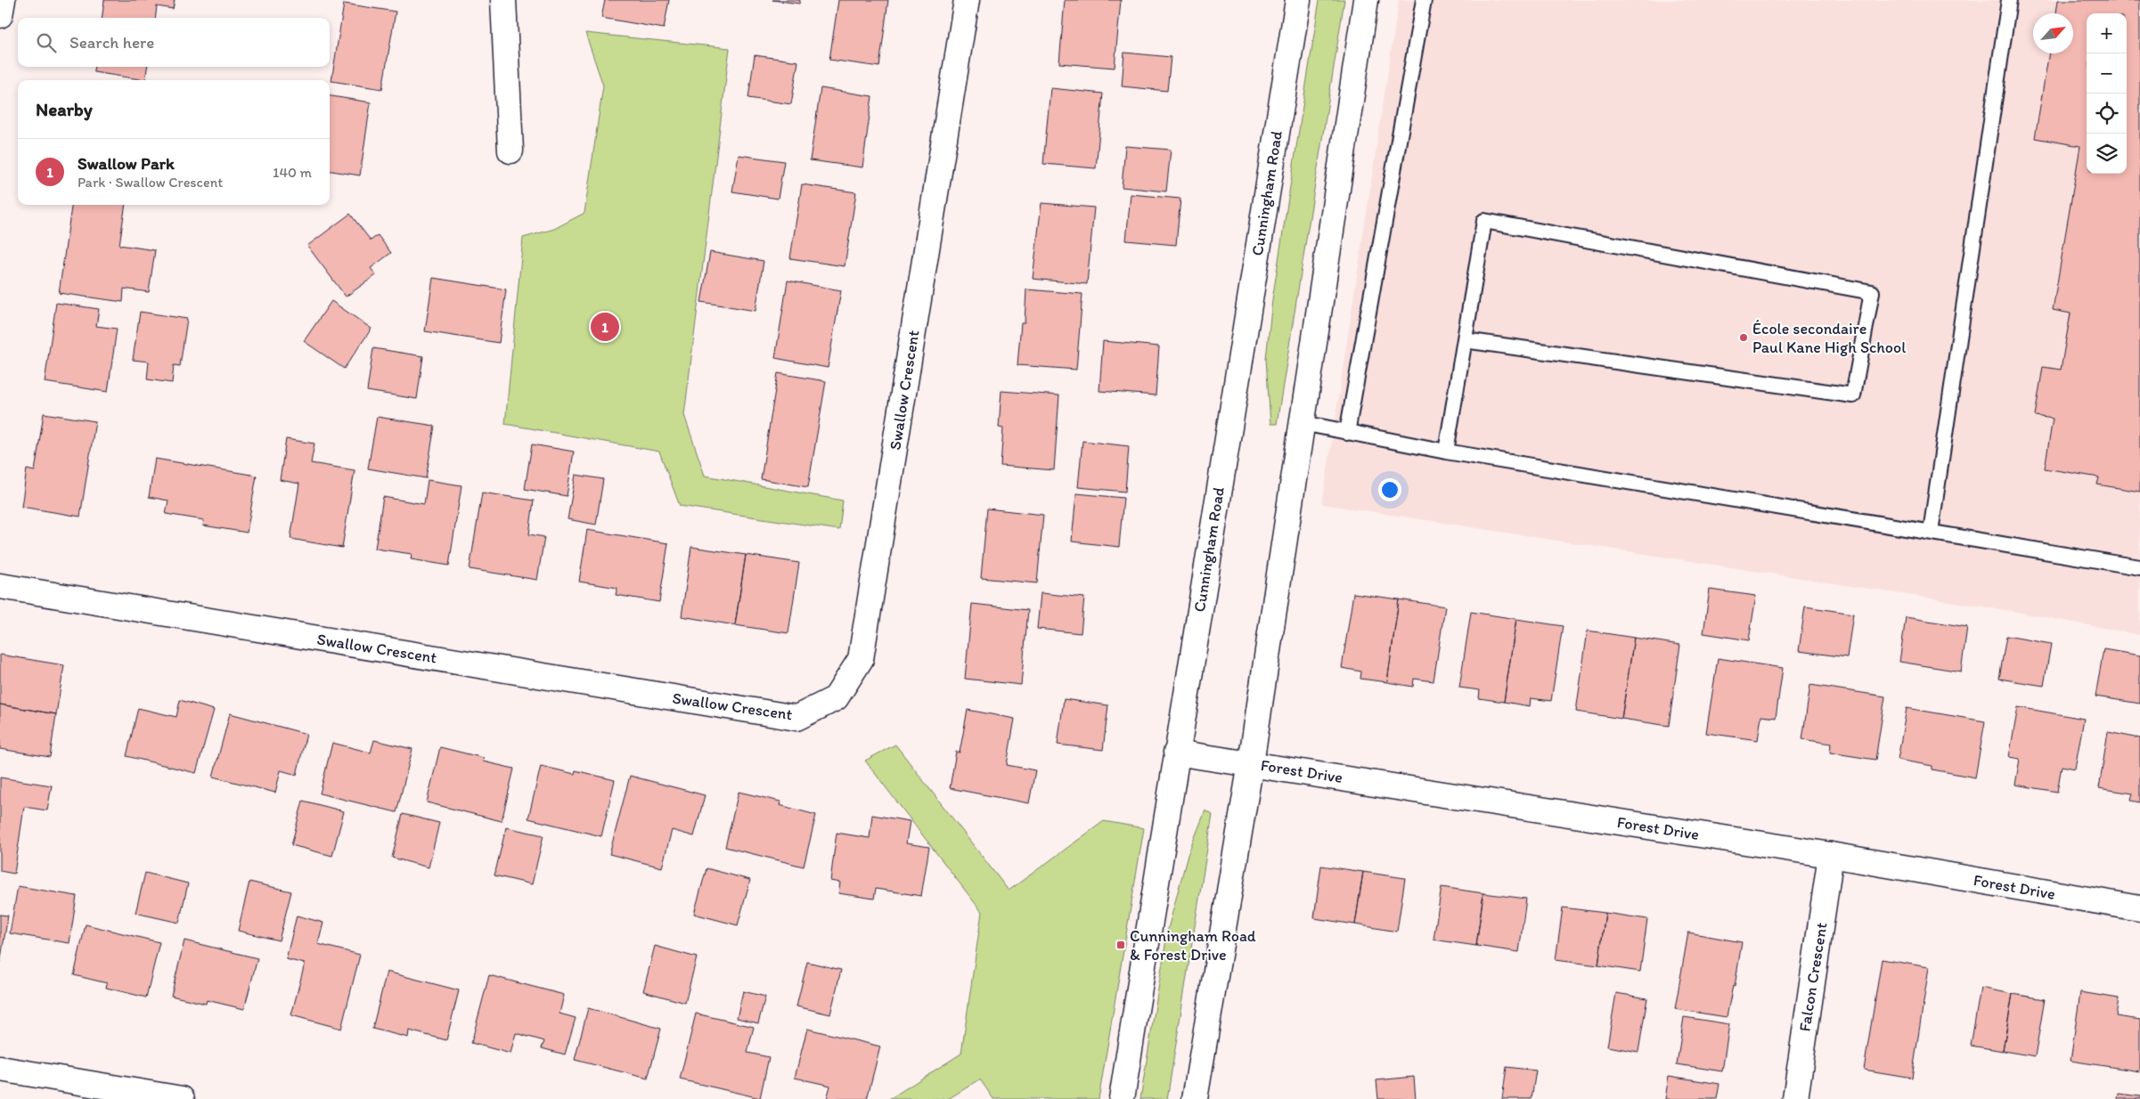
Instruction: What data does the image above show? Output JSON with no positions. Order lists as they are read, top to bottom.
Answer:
{
  "streets": {
    "street": [
      "Cunningham Road",
      "Swallow Crescent",
      "Forest Drive",
      "Falcon Crescent"
    ]
  },
  "crossings": [
    ["Cunningham Road", "Forest Drive"],
    ["Forest Drive", "Falcon Crescent"]
  ],
  "places": {
    "other": ["École secondaire Paul Kane High School"],
    "transit": ["Cunningham Road & Forest Drive"]
  },
  "north": "top right",
  "page": {
    "map_buttons": ["+", "−"],
    "search": "Search here",
    "heading": "Nearby",
    "list": [
      {
        "mark": "1",
        "name": "Swallow Park",
        "note": "Park · Swallow Crescent",
        "value": "140 m"
      }
    ],
    "pins": "1"
  }
}
